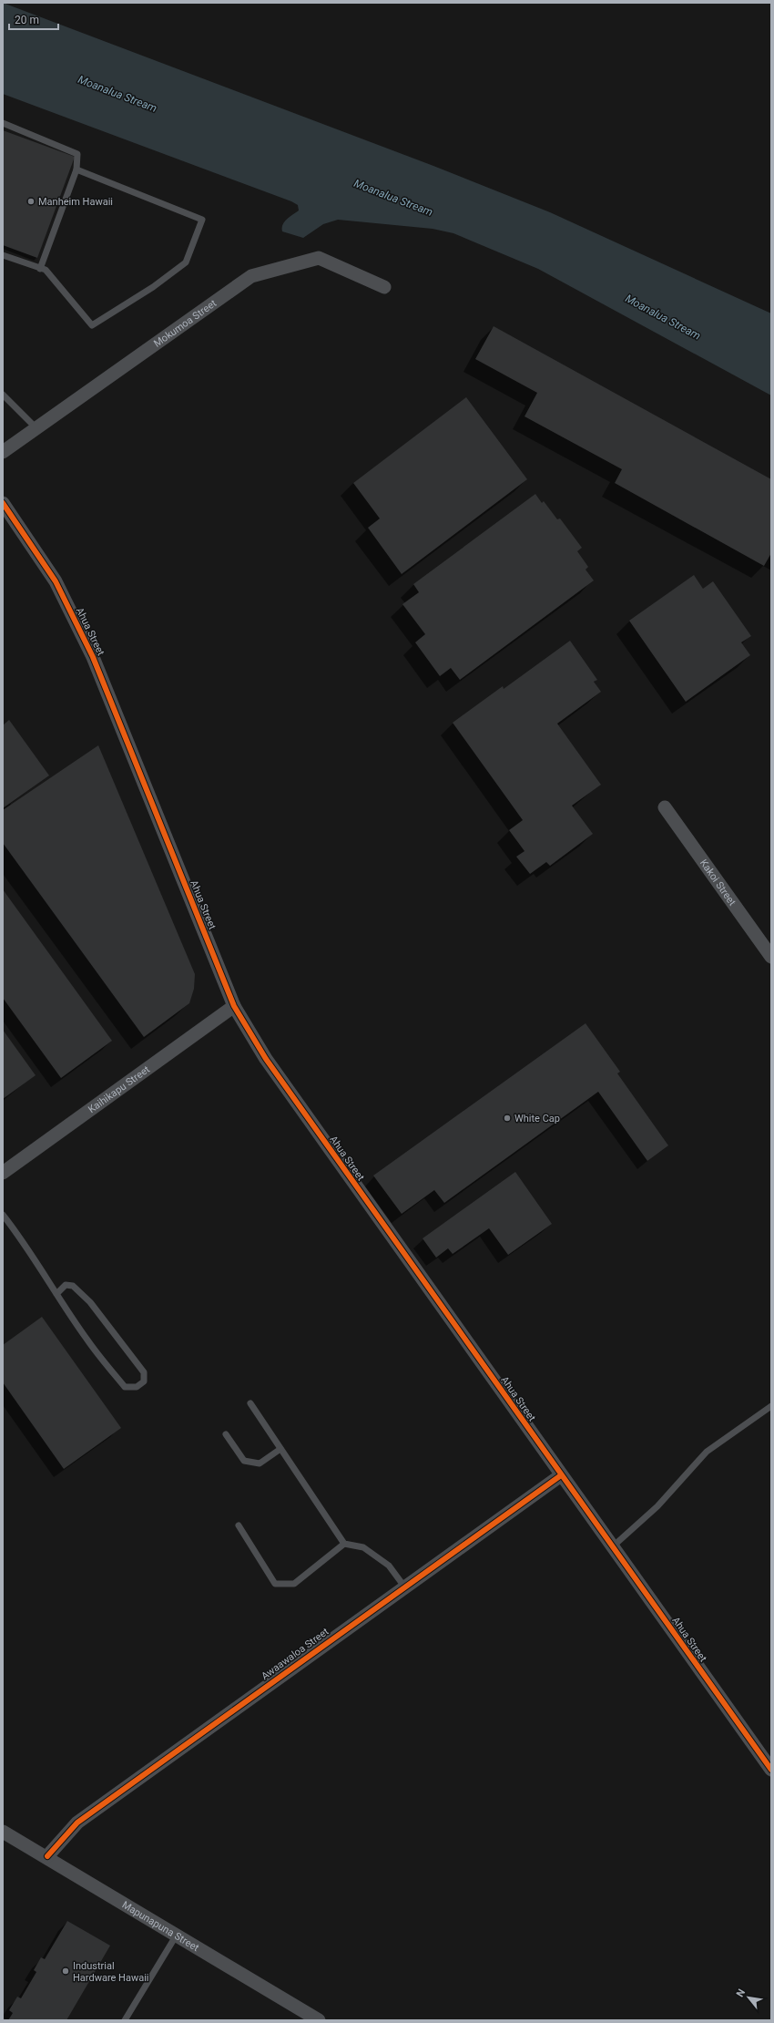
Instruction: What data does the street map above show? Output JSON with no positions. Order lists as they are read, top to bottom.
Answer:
{
  "streets": {
    "street": [
      "Mokumoa Street",
      "Ahua Street",
      "Kakoi Street",
      "Kaihikapu Street",
      "Awaawaloa Street",
      "Mapunapuna Street"
    ]
  },
  "crossings": [
    ["Ahua Street", "Kaihikapu Street"],
    ["Ahua Street", "Awaawaloa Street"],
    ["Awaawaloa Street", "Mapunapuna Street"]
  ],
  "water": ["Moanalua Stream"],
  "places": ["Manheim Hawaii", "White Cap", "Industrial Hardware Hawaii"],
  "scale_bar": "20 m",
  "north": "top left"
}
